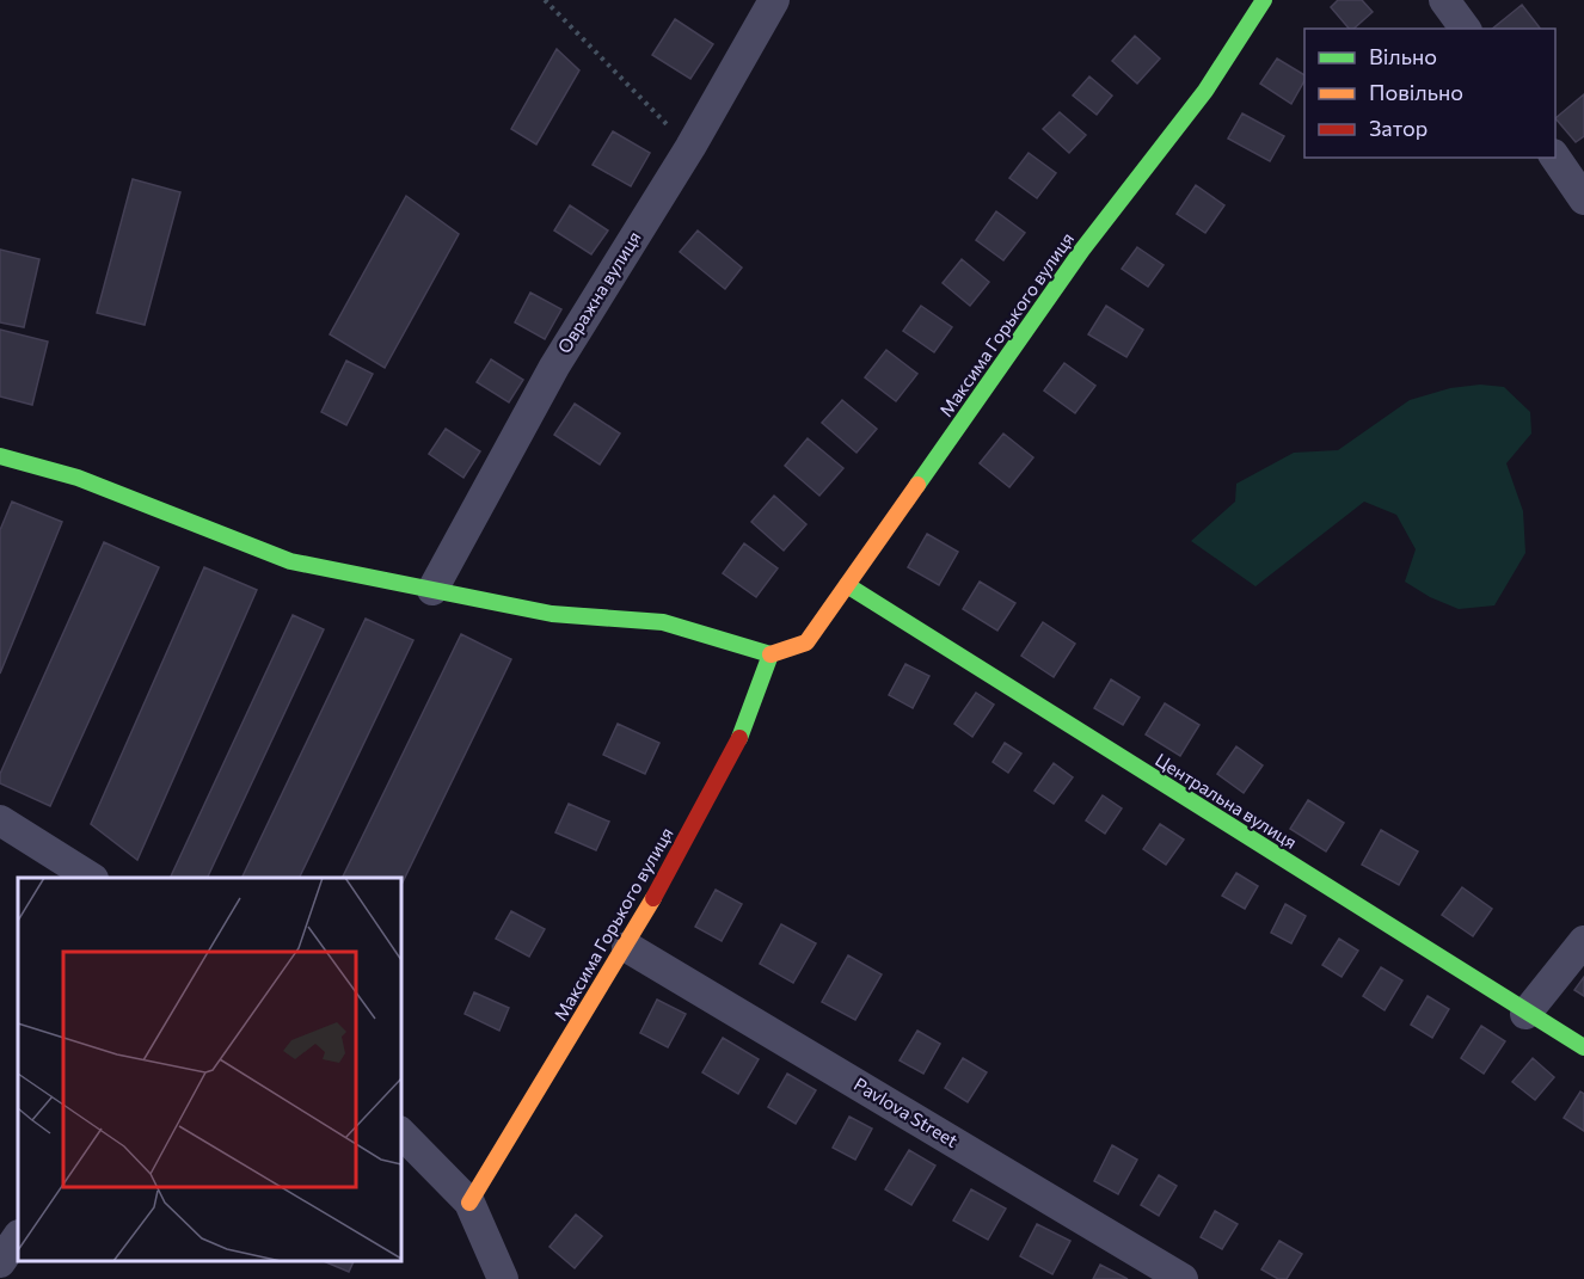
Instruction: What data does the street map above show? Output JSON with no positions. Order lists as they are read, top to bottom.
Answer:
{
  "streets": {
    "street": [
      "Овражна вулиця",
      "Максима Горького вулиця",
      "Центральна вулиця",
      "Pavlova Street"
    ]
  },
  "crossings": [
    ["Максима Горького вулиця", "Центральна вулиця"],
    ["Максима Горького вулиця", "Pavlova Street"]
  ],
  "legend": ["Вільно", "Повільно", "Затор"]
}
